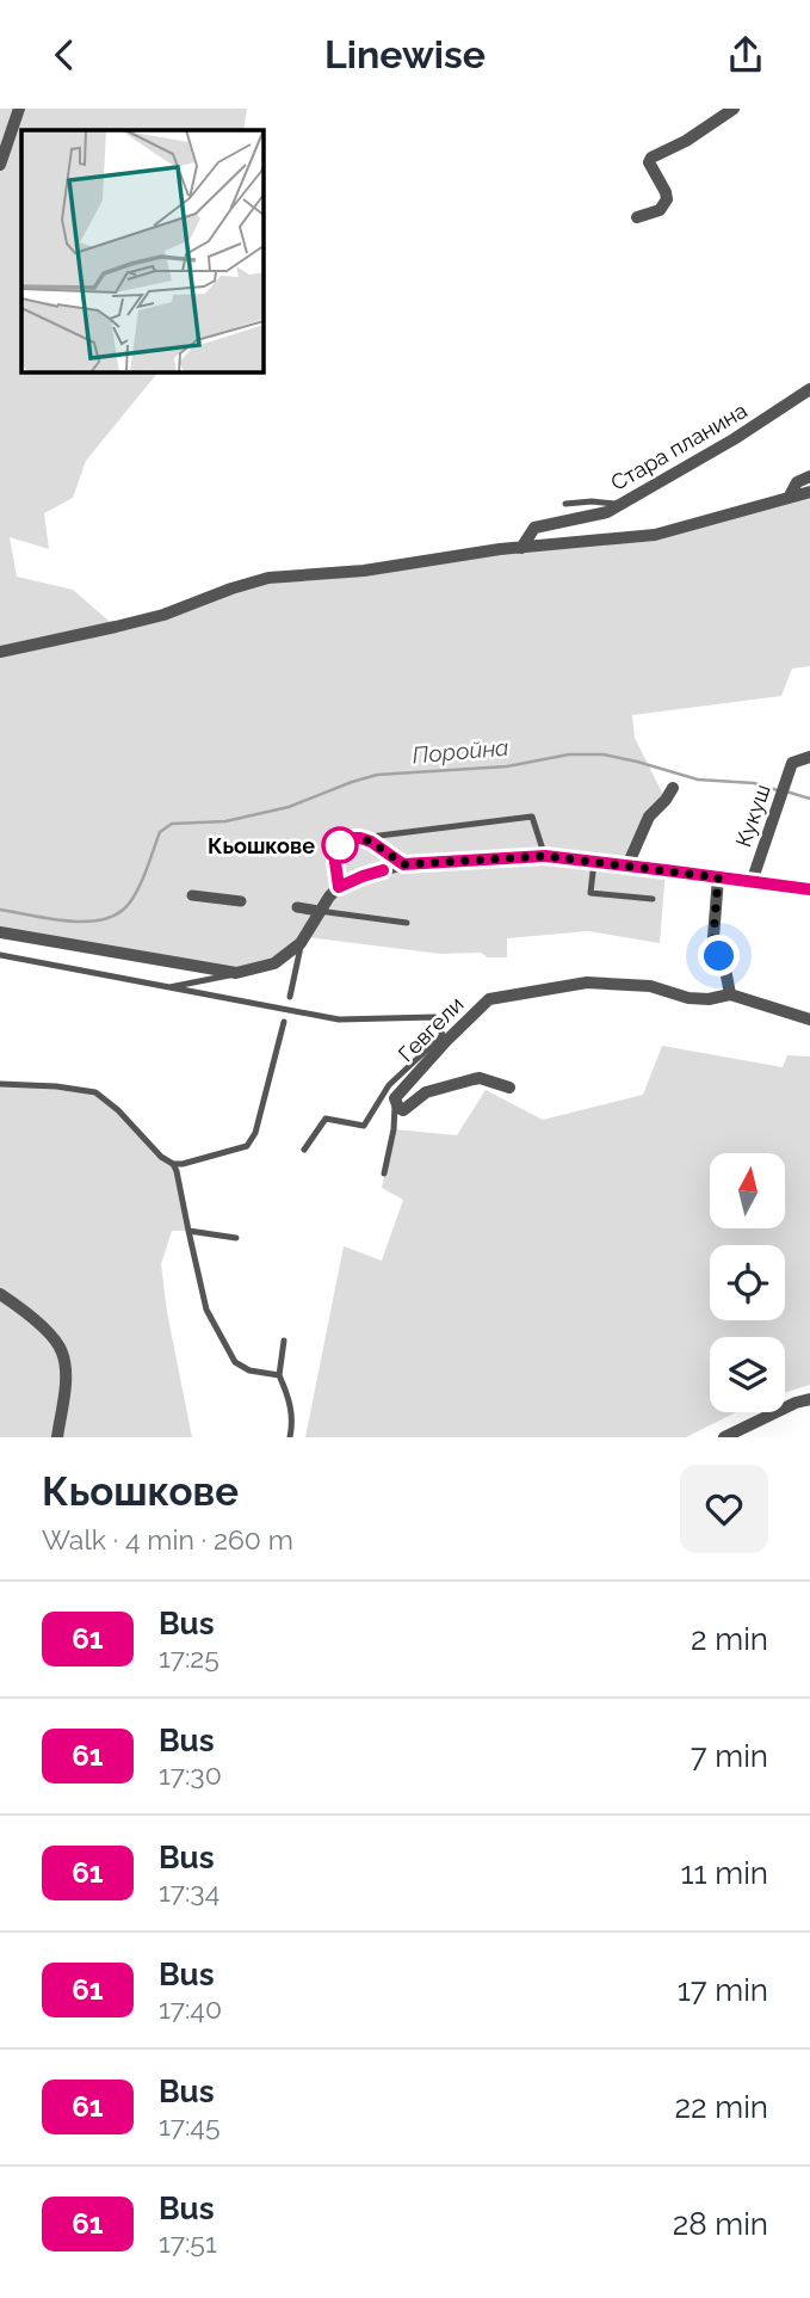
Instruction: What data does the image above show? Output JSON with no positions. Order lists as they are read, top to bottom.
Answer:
{
  "streets": {
    "street": ["Стара планина", "Кукуш", "Гевгели"]
  },
  "water": ["Поройна"],
  "places": ["Кьошкове"],
  "lines": ["bus line 61"],
  "north": "top",
  "page": {
    "header": "Linewise",
    "heading": ["Кьошкове", "Walk · 4 min · 260 m"],
    "list": [
      {
        "mark": "61",
        "name": "Bus",
        "note": "17:25",
        "value": "2 min"
      },
      {
        "mark": "61",
        "name": "Bus",
        "note": "17:30",
        "value": "7 min"
      },
      {
        "mark": "61",
        "name": "Bus",
        "note": "17:34",
        "value": "11 min"
      },
      {
        "mark": "61",
        "name": "Bus",
        "note": "17:40",
        "value": "17 min"
      },
      {
        "mark": "61",
        "name": "Bus",
        "note": "17:45",
        "value": "22 min"
      },
      {
        "mark": "61",
        "name": "Bus",
        "note": "17:51",
        "value": "28 min"
      }
    ]
  }
}
